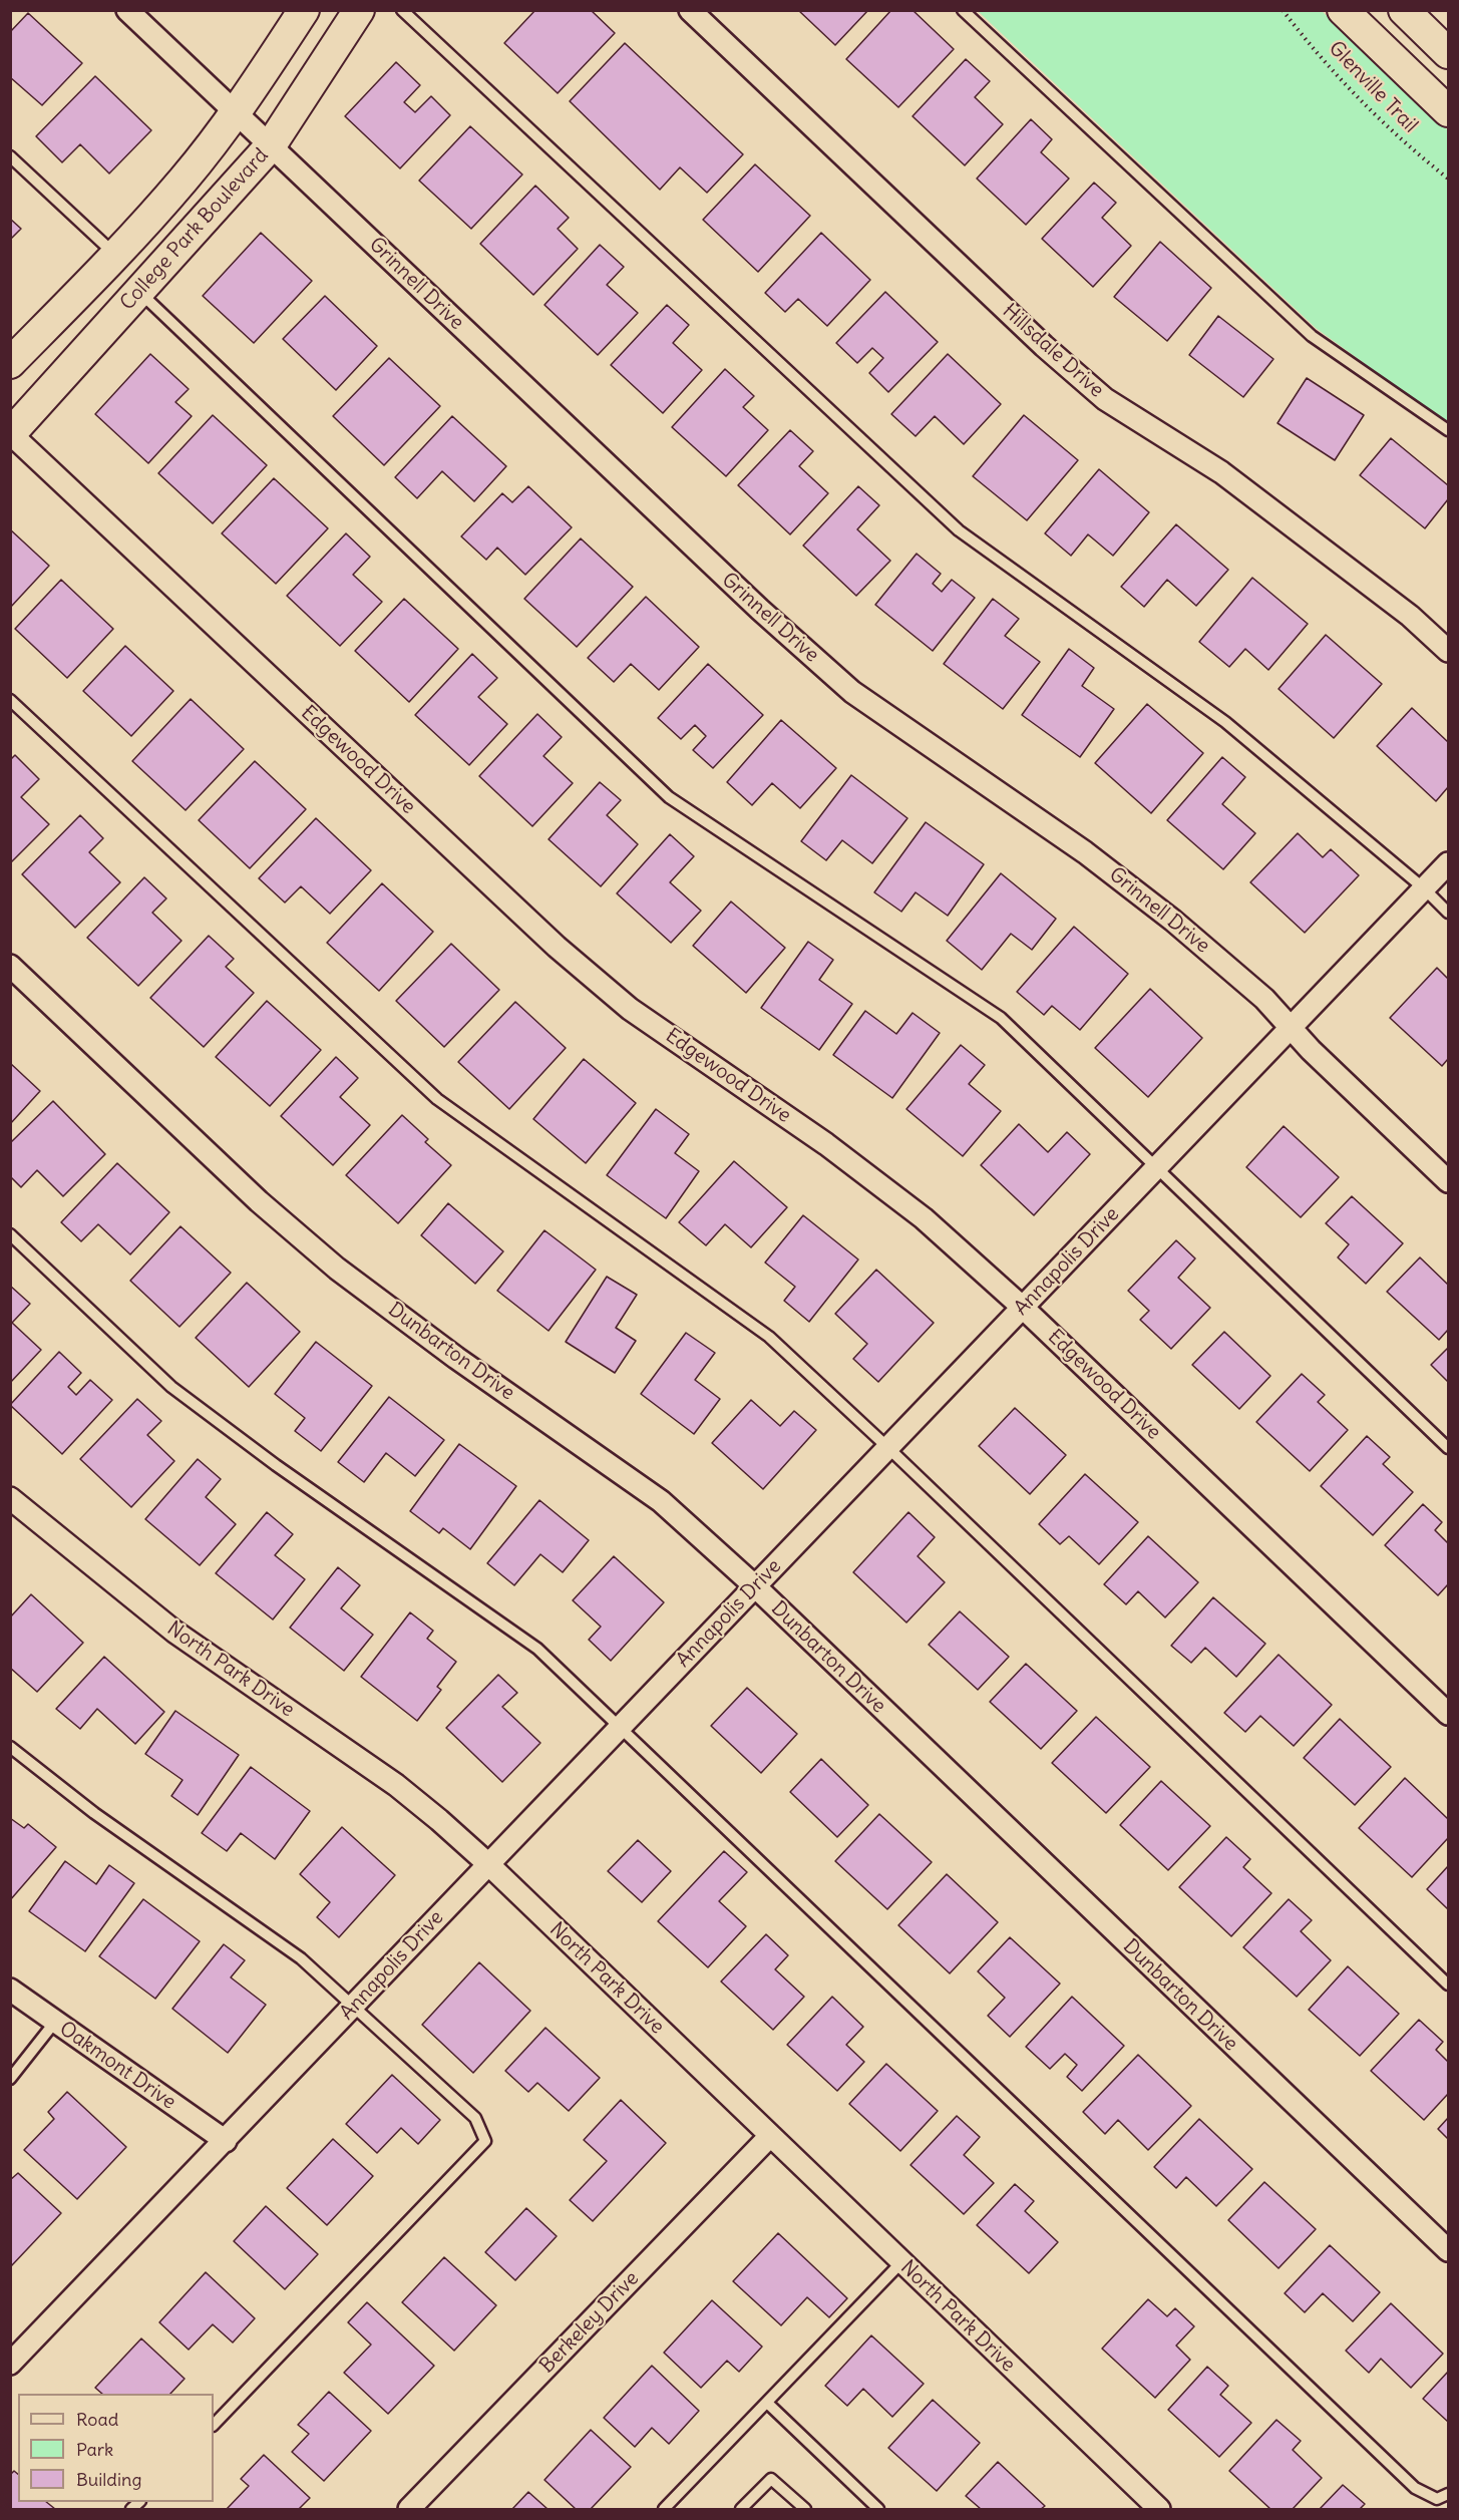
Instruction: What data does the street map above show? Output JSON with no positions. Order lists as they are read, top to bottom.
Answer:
{
  "streets": {
    "street": [
      "College Park Boulevard",
      "Grinnell Drive",
      "Hillsdale Drive",
      "Edgewood Drive",
      "Annapolis Drive",
      "Dunbarton Drive",
      "North Park Drive",
      "Oakmont Drive",
      "Berkeley Drive"
    ],
    "path": ["Glenville Trail"]
  },
  "crossings": [
    ["College Park Boulevard", "Grinnell Drive"],
    ["College Park Boulevard", "Edgewood Drive"],
    ["Grinnell Drive", "Annapolis Drive"],
    ["Edgewood Drive", "Annapolis Drive"],
    ["Annapolis Drive", "Dunbarton Drive"],
    ["Annapolis Drive", "North Park Drive"],
    ["Annapolis Drive", "Oakmont Drive"],
    ["North Park Drive", "Berkeley Drive"]
  ],
  "legend": ["Road", "Park", "Building"]
}
